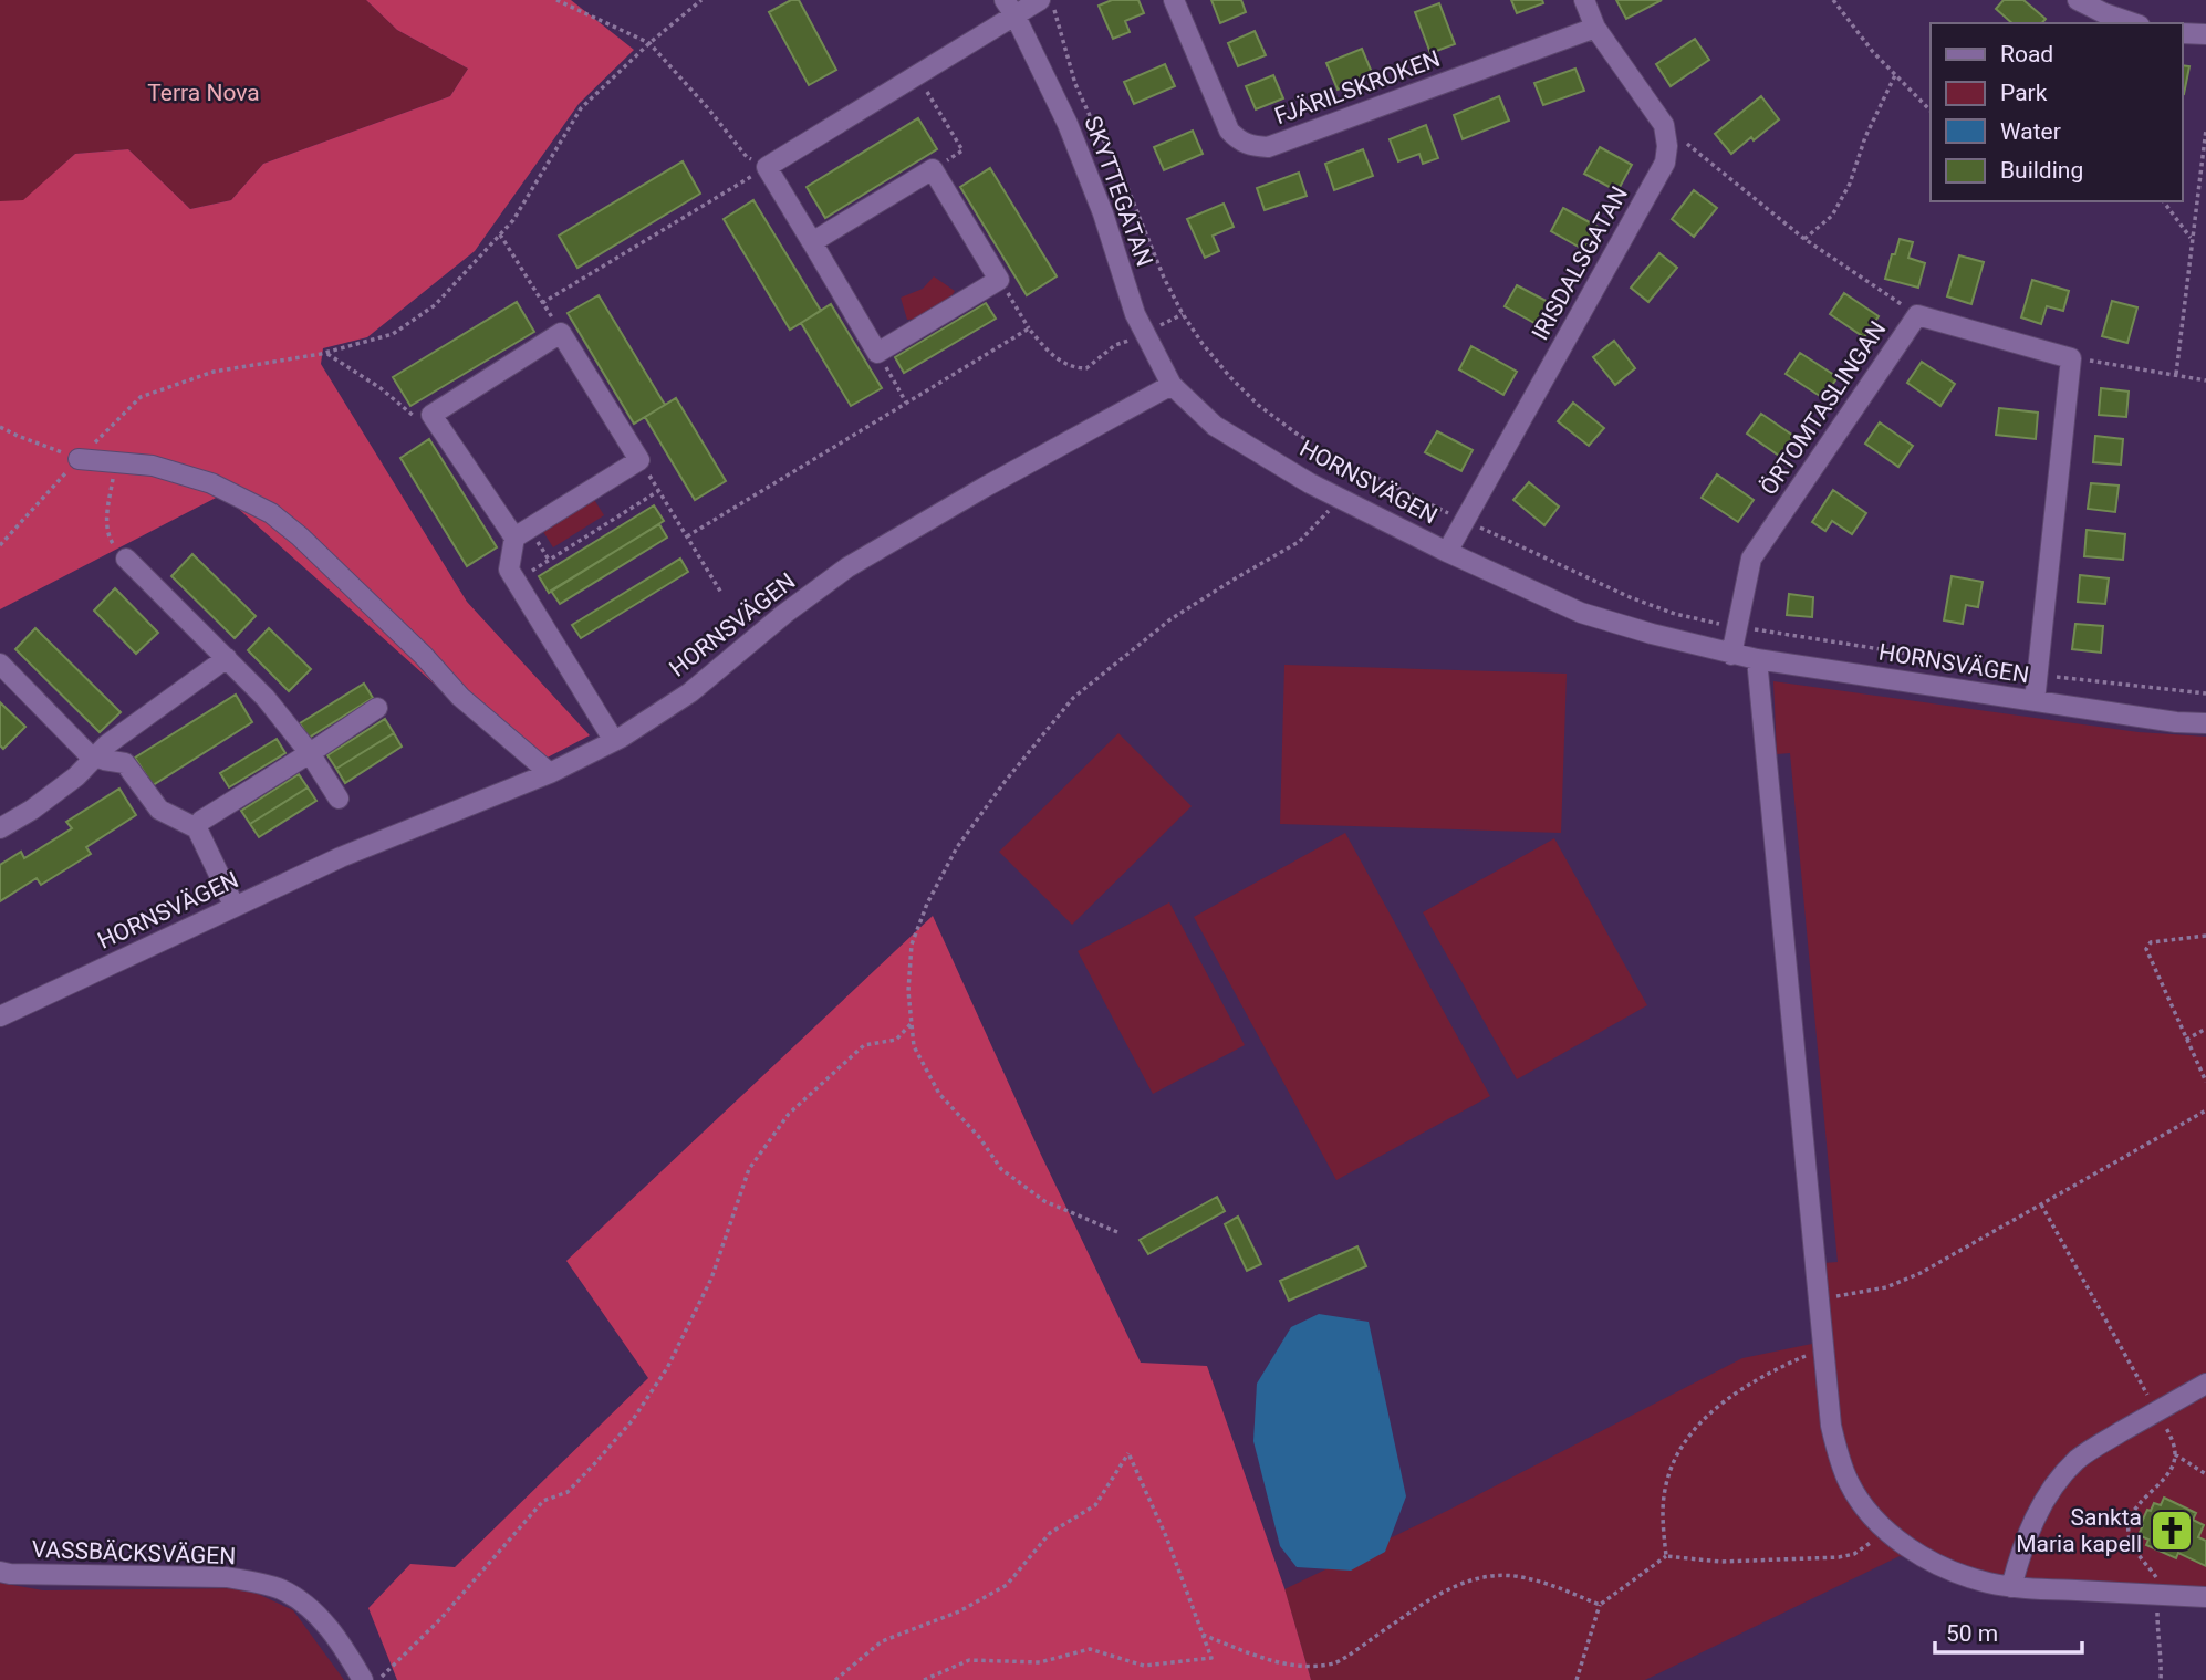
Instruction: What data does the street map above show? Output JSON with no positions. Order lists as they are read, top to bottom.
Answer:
{
  "streets": {
    "street": [
      "FJÄRILSKROKEN",
      "SKYTTEGATAN",
      "IRISDALSGATAN",
      "ÖRTOMTASLINGAN",
      "HORNSVÄGEN",
      "VASSBÄCKSVÄGEN"
    ]
  },
  "crossings": [
    ["SKYTTEGATAN", "HORNSVÄGEN"],
    ["IRISDALSGATAN", "HORNSVÄGEN"],
    ["ÖRTOMTASLINGAN", "HORNSVÄGEN"]
  ],
  "parks": ["Terra Nova"],
  "places": {
    "church": ["Sankta Maria kapell"]
  },
  "legend": [
    "Road",
    "Park",
    "Water",
    "Building"
  ],
  "scale_bar": "50 m"
}
